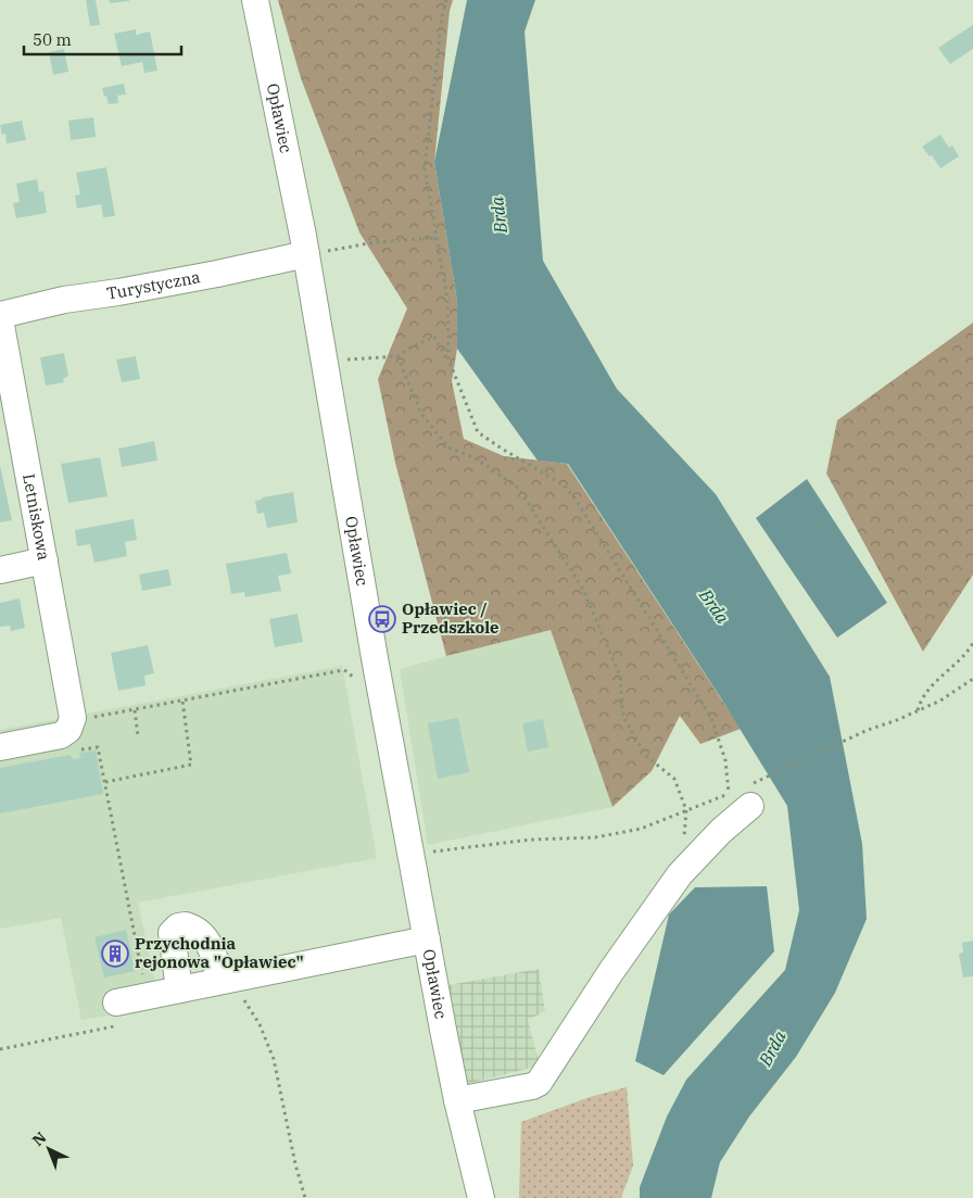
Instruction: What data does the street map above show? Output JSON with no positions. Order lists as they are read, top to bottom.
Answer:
{
  "streets": {
    "street": ["Opławiec", "Turystyczna", "Letniskowa"]
  },
  "crossings": [
    ["Opławiec", "Turystyczna"]
  ],
  "water": ["Brda"],
  "places": {
    "bus stop": ["Opławiec / Przedszkole"],
    "building": ["Przychodnia rejonowa \"Opławiec\""]
  },
  "scale_bar": "50 m",
  "north": "top left"
}
